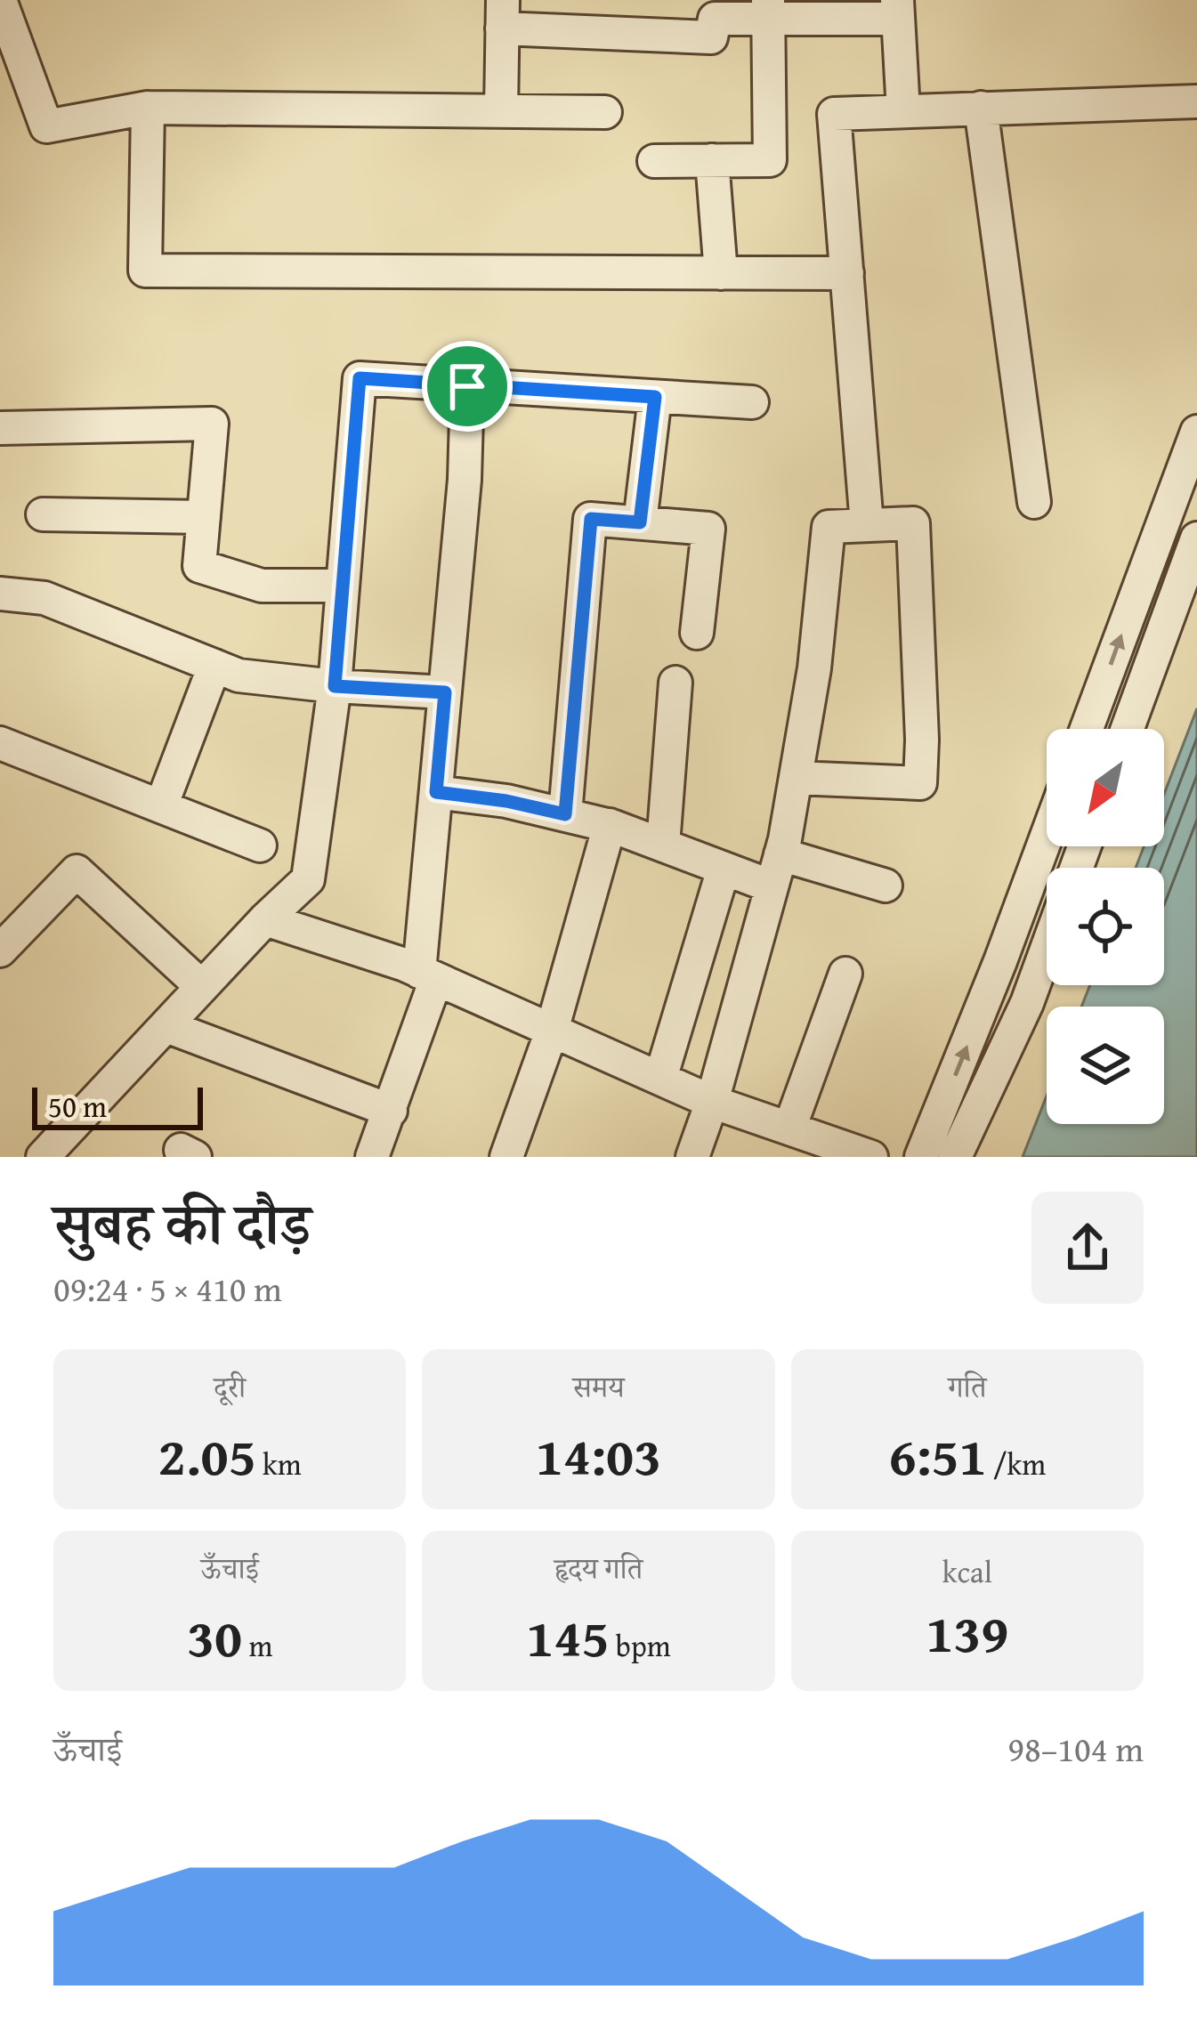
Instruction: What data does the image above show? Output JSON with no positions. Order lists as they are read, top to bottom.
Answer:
{
  "scale_bar": "50 m",
  "north": "bottom left",
  "page": {
    "scale": "50 m",
    "heading": ["सुबह की दौड़", "09:24 · 5 × 410 m"],
    "stats": [
      ["दूरी", "2.05 km"],
      ["समय", "14:03"],
      ["गति", "6:51 /km"],
      ["ऊँचाई", "30 m"],
      ["हृदय गति", "145 bpm"],
      ["kcal", "139"]
    ],
    "chart": ["ऊँचाई", "98–104 m"]
  }
}
